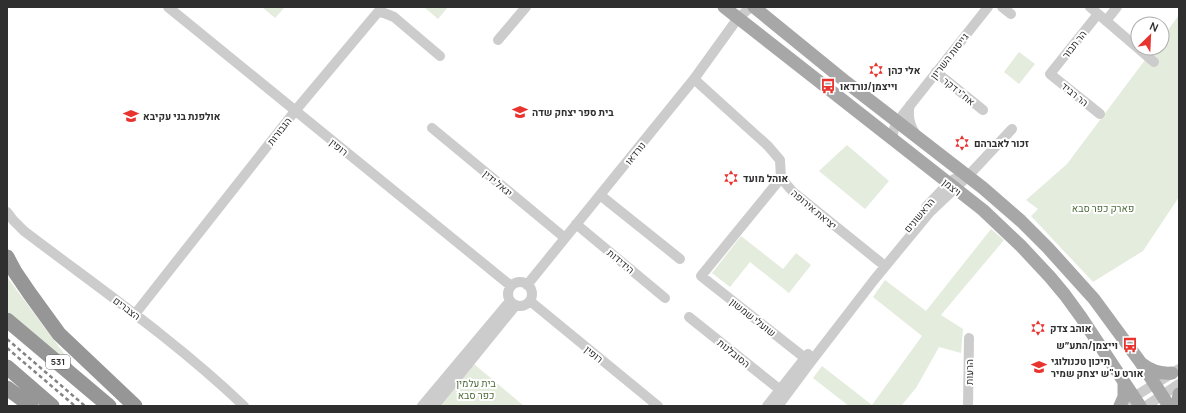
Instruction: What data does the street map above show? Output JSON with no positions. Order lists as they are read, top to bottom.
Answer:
{
  "streets": {
    "highway": ["531"],
    "main road": ["ויצמן"],
    "street": [
      "הר תבור",
      "גייסות השריון",
      "אח\"י דקר",
      "הר רביד",
      "הגבורות",
      "רופין",
      "נורדאו",
      "יגאל ידין",
      "יציאת אירופה",
      "הראשונים",
      "הידידות",
      "הצברים",
      "שועלי שמשון",
      "הסובלנות",
      "הרעות"
    ]
  },
  "crossings": [
    ["הר תבור", "הר רביד"],
    ["גייסות השריון", "אח\"י דקר"],
    ["גייסות השריון", "ויצמן"],
    ["הגבורות", "רופין"],
    ["הגבורות", "הצברים"],
    ["רופין", "נורדאו"],
    ["נורדאו", "יגאל ידין"],
    ["נורדאו", "ויצמן"],
    ["נורדאו", "הידידות"],
    ["ויצמן", "הראשונים"],
    ["יציאת אירופה", "הראשונים"],
    ["יציאת אירופה", "שועלי שמשון"],
    ["הראשונים", "שועלי שמשון"],
    ["הראשונים", "הסובלנות"]
  ],
  "parks": ["פארק כפר סבא", "בית עלמין כפר סבא"],
  "places": {
    "synagogue": [
      "אלי כהן",
      "זכור לאברהם",
      "אוהל מועד",
      "אוהב צדק"
    ],
    "bus stop": ["וייצמן/נורדאו", "וייצמן/התע״ש"],
    "school or university": ["בית ספר יצחק שדה", "אולפנת בני עקיבא", "תיכון טכנולוגי אורט ע\"ש יצחק שמיר"]
  },
  "north": "top right"
}
